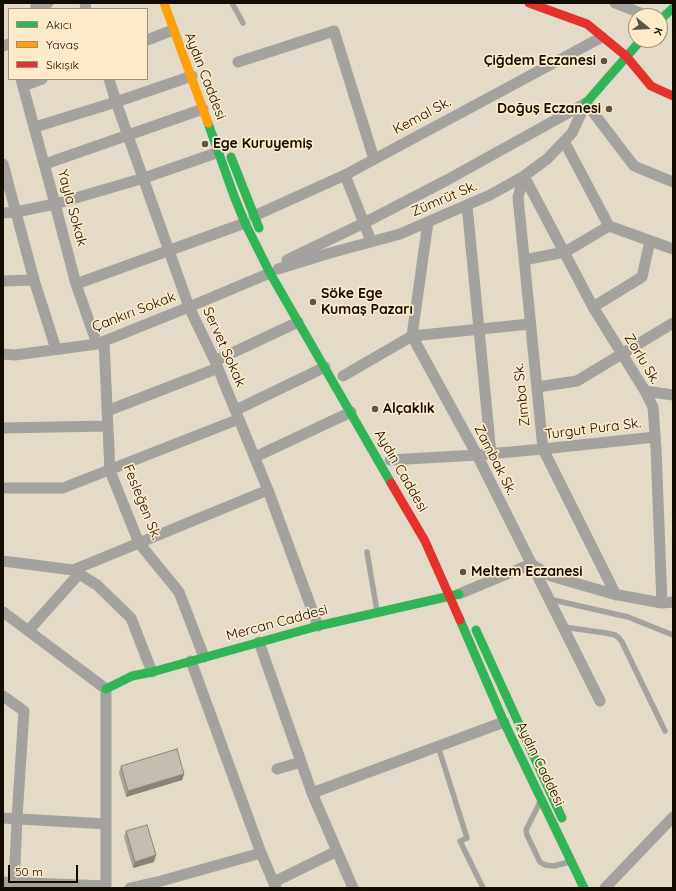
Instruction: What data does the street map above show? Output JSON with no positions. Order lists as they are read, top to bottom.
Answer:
{
  "streets": {
    "main road": ["Aydın Caddesi", "Mercan Caddesi"],
    "street": [
      "Kemal Sk.",
      "Zümrüt Sk.",
      "Yayla Sokak",
      "Çankırı Sokak",
      "Servet Sokak",
      "Zorlu Sk.",
      "Zımba Sk.",
      "Turgut Pura Sk.",
      "Zambak Sk.",
      "Fesleğen Sk."
    ]
  },
  "crossings": [
    ["Aydın Caddesi", "Kemal Sk."],
    ["Aydın Caddesi", "Zümrüt Sk."],
    ["Aydın Caddesi", "Çankırı Sokak"],
    ["Aydın Caddesi", "Mercan Caddesi"],
    ["Kemal Sk.", "Yayla Sokak"],
    ["Kemal Sk.", "Servet Sokak"],
    ["Zümrüt Sk.", "Çankırı Sokak"],
    ["Zümrüt Sk.", "Zorlu Sk."],
    ["Zümrüt Sk.", "Zımba Sk."],
    ["Yayla Sokak", "Çankırı Sokak"],
    ["Yayla Sokak", "Fesleğen Sk."],
    ["Çankırı Sokak", "Servet Sokak"],
    ["Çankırı Sokak", "Fesleğen Sk."],
    ["Servet Sokak", "Mercan Caddesi"],
    ["Zorlu Sk.", "Zımba Sk."],
    ["Zorlu Sk.", "Turgut Pura Sk."],
    ["Zımba Sk.", "Turgut Pura Sk."],
    ["Turgut Pura Sk.", "Zambak Sk."],
    ["Fesleğen Sk.", "Mercan Caddesi"]
  ],
  "places": [
    "Çiğdem Eczanesi",
    "Doğuş Eczanesi",
    "Ege Kuruyemiş",
    "Söke Ege Kumaş Pazarı",
    "Alçaklık",
    "Meltem Eczanesi"
  ],
  "legend": ["Akıcı", "Yavaş", "Sıkışık"],
  "scale_bar": "50 m",
  "north": "right"
}
